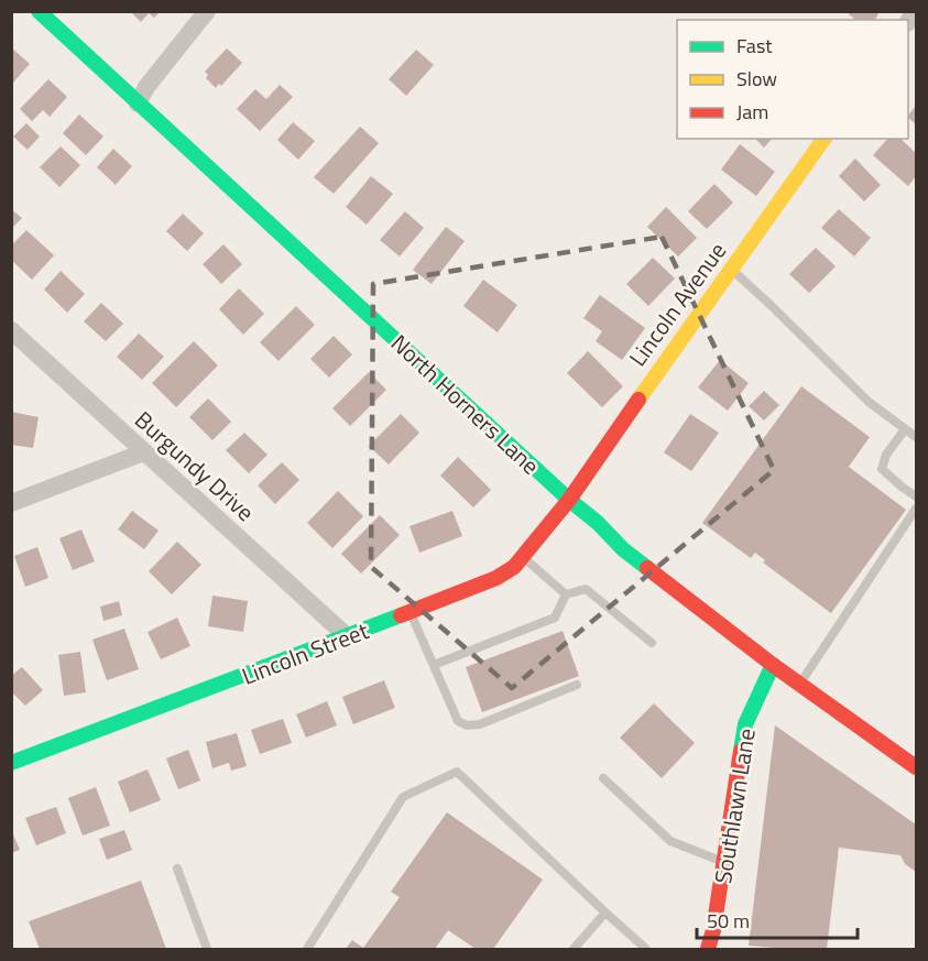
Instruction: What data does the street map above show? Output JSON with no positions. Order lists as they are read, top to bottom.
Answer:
{
  "streets": {
    "street": [
      "Lincoln Avenue",
      "North Horners Lane",
      "Burgundy Drive",
      "Lincoln Street",
      "Southlawn Lane"
    ]
  },
  "crossings": [
    ["Lincoln Avenue", "North Horners Lane"],
    ["Lincoln Avenue", "Lincoln Street"],
    ["North Horners Lane", "Lincoln Street"],
    ["North Horners Lane", "Southlawn Lane"],
    ["Burgundy Drive", "Lincoln Street"]
  ],
  "legend": ["Fast", "Slow", "Jam"],
  "scale_bar": "50 m"
}
